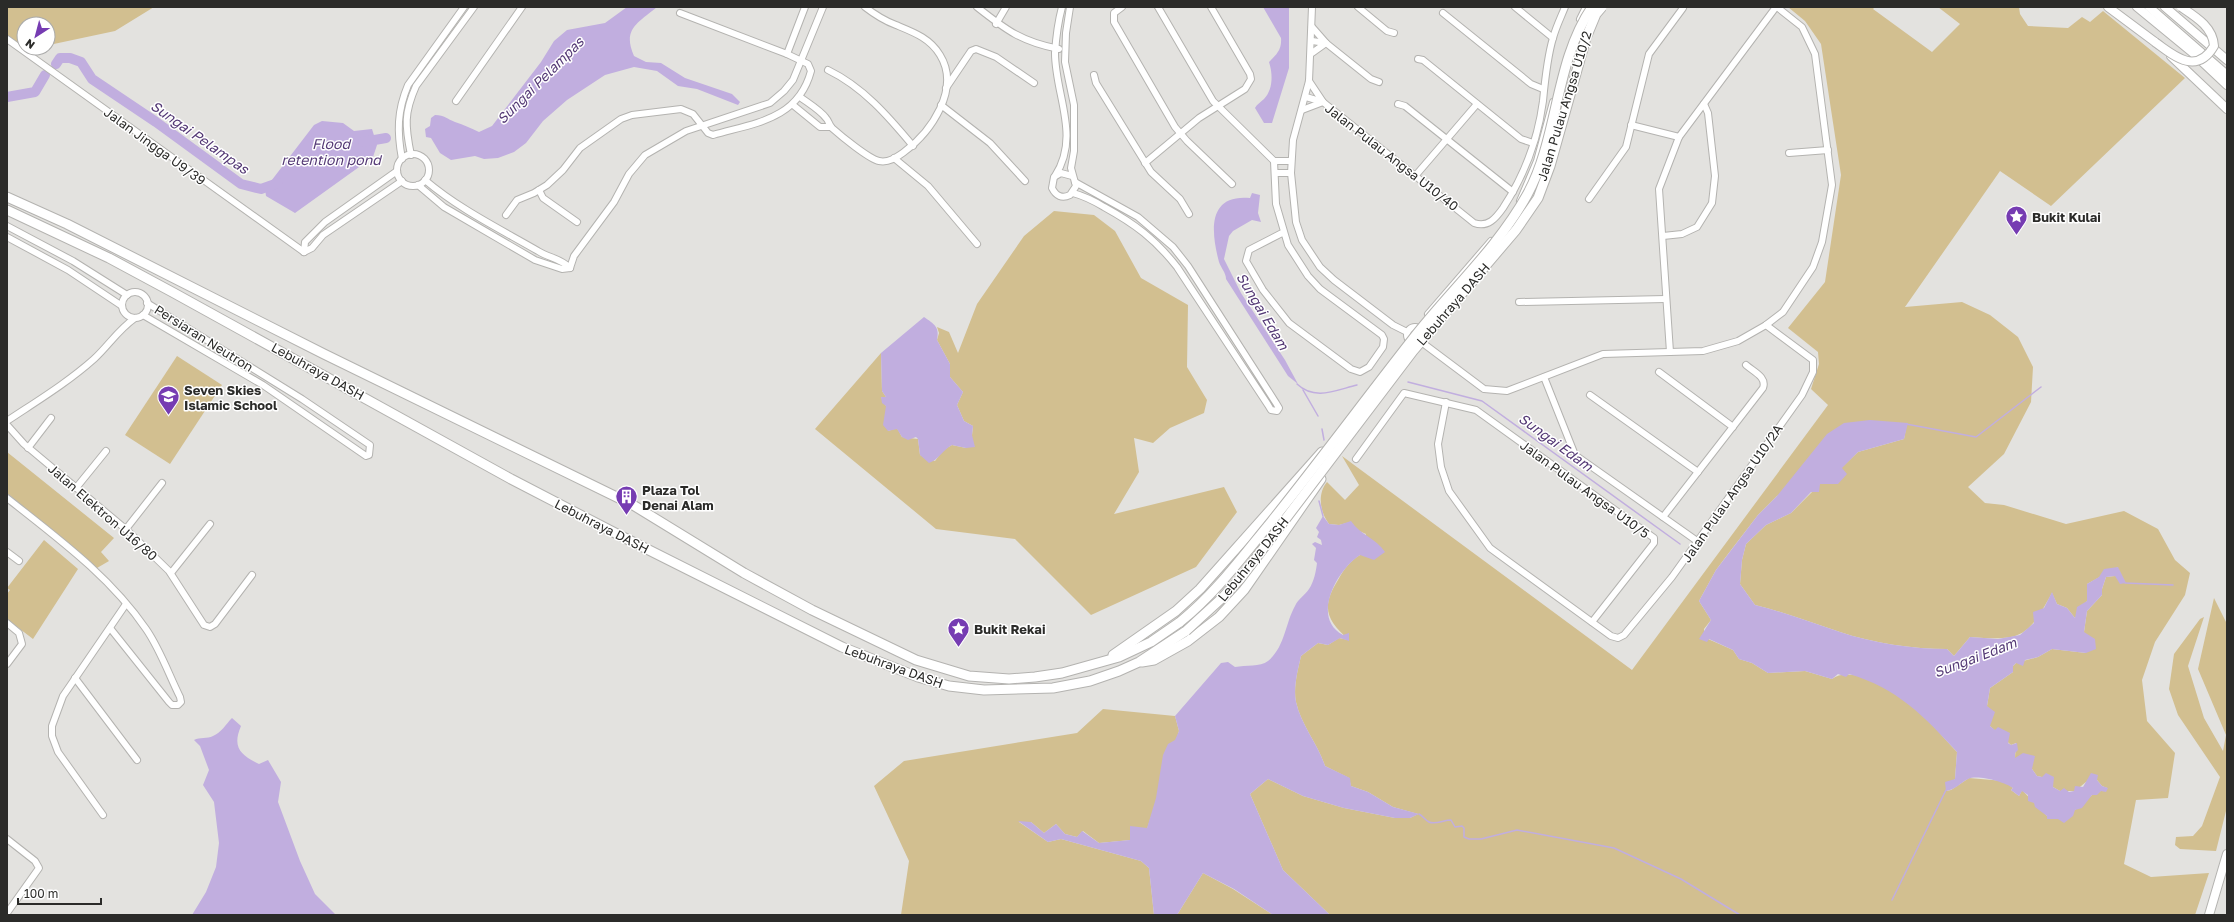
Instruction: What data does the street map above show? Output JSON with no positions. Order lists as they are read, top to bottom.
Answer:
{
  "streets": {
    "highway": ["Lebuhraya DASH"],
    "street": [
      "Jalan Pulau Angsa U10/2",
      "Jalan Jingga U9/39",
      "Jalan Pulau Angsa U10/40",
      "Persiaran Neutron",
      "Jalan Pulau Angsa U10/5",
      "Jalan Pulau Angsa U10/2A",
      "Jalan Elektron U16/80"
    ]
  },
  "crossings": [
    ["Jalan Pulau Angsa U10/5", "Jalan Pulau Angsa U10/2A"]
  ],
  "water": ["Sungai Pelampas", "Flood retention pond", "Sungai Edam"],
  "places": {
    "place": ["Bukit Kulai", "Bukit Rekai"],
    "school or university": ["Seven Skies Islamic School"],
    "building": ["Plaza Tol Denai Alam"]
  },
  "scale_bar": "100 m",
  "north": "bottom left"
}
